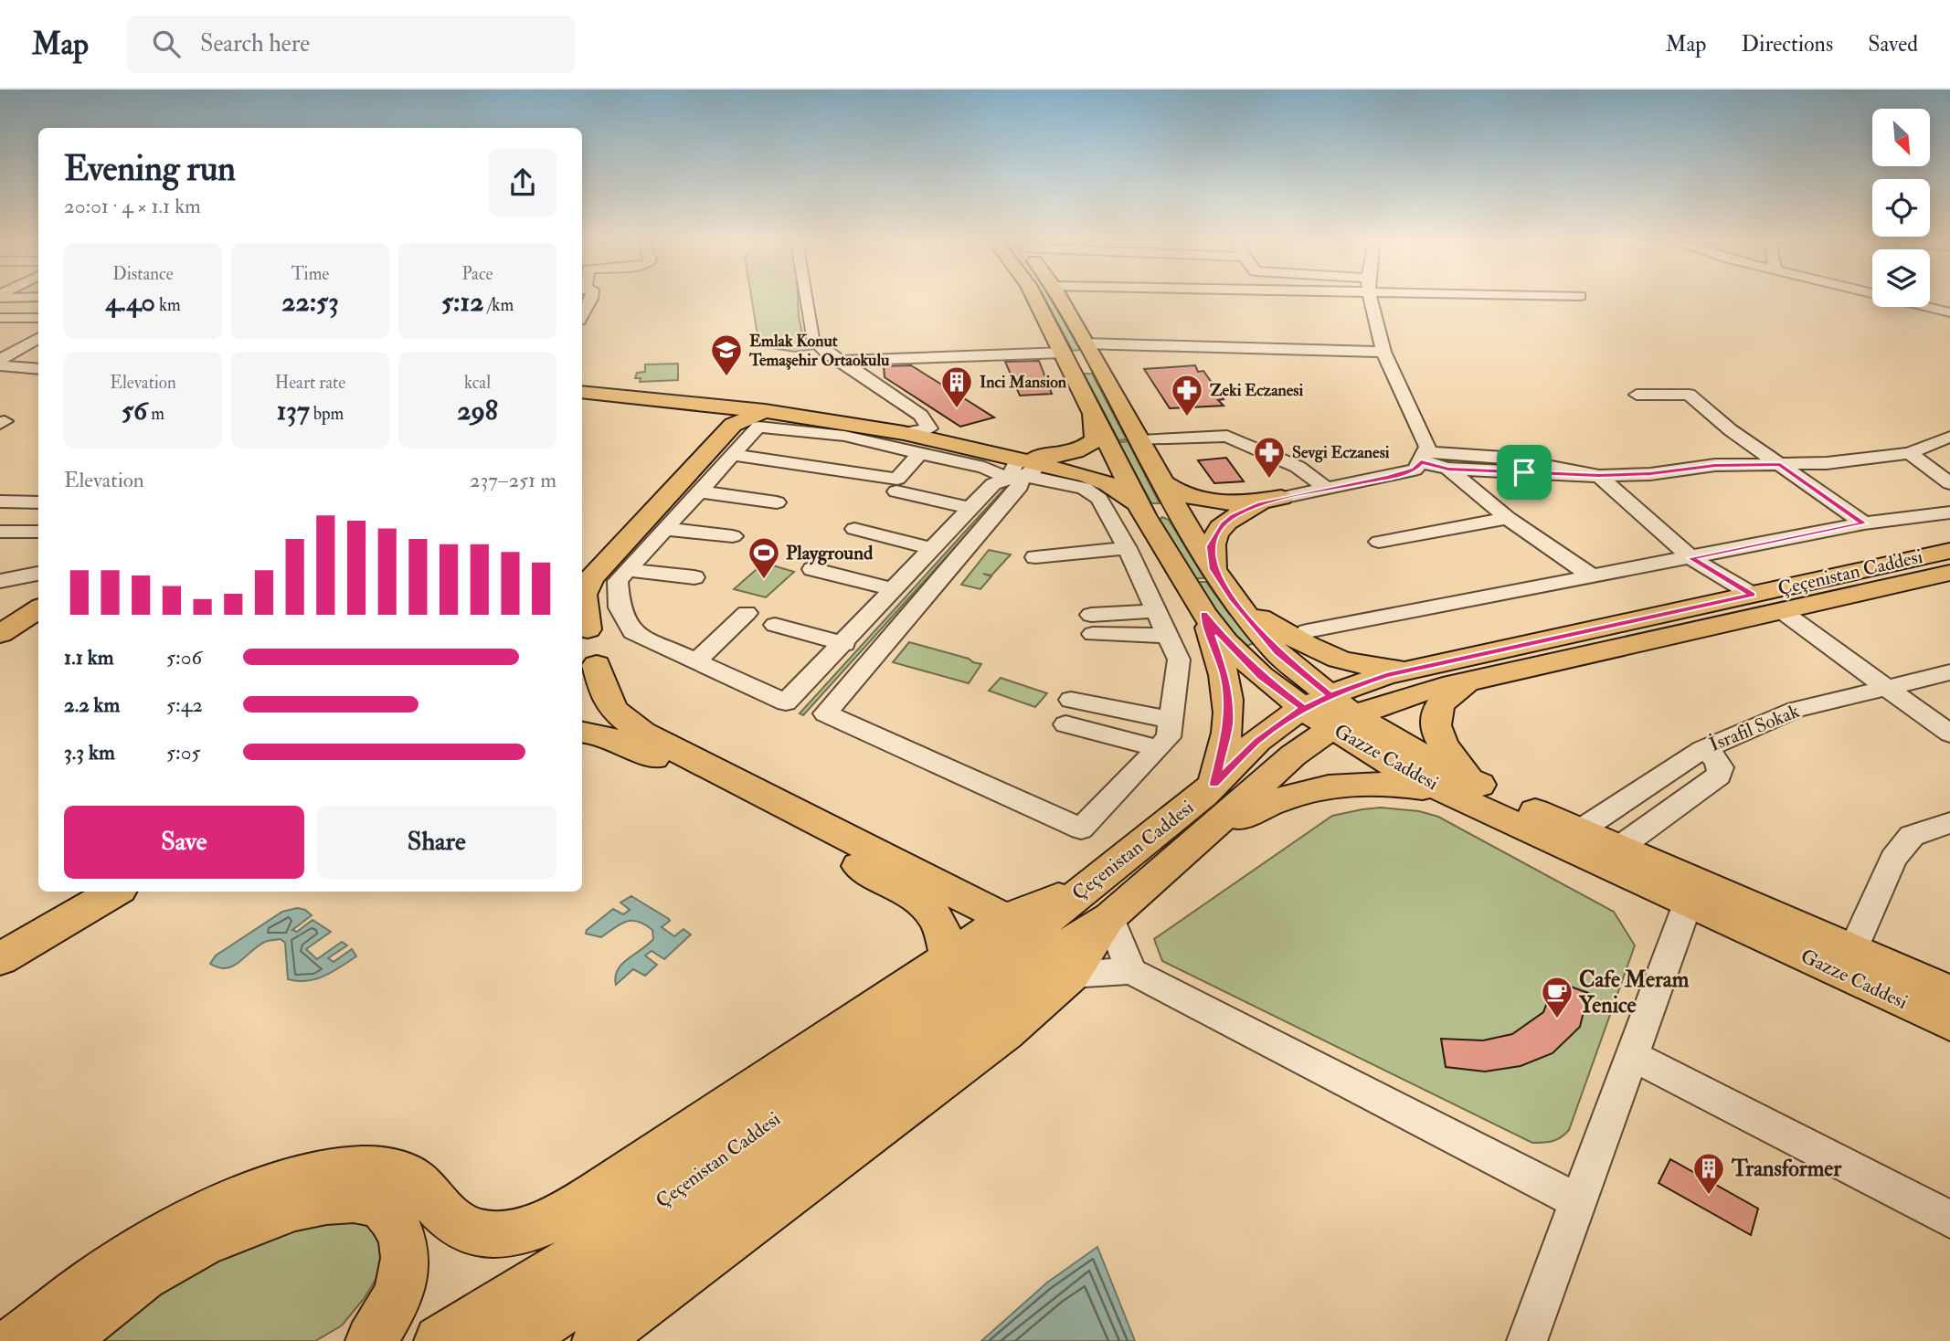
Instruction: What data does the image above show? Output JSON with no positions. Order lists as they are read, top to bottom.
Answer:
{
  "streets": {
    "main road": ["Çeçenistan Caddesi", "Gazze Caddesi"],
    "street": ["İsrafil Sokak"]
  },
  "crossings": [
    ["Çeçenistan Caddesi", "Gazze Caddesi"],
    ["İsrafil Sokak", "Gazze Caddesi"]
  ],
  "places": {
    "school or university": ["Emlak Konut Temaşehir Ortaokulu"],
    "building": ["Inci Mansion", "Transformer"],
    "pharmacy": ["Zeki Eczanesi", "Sevgi Eczanesi"],
    "sports": ["Playground"],
    "cafe": ["Cafe Meram Yenice"]
  },
  "north": "bottom right",
  "page": {
    "header": "Map",
    "search": "Search here",
    "nav": ["Map", "Directions", "Saved"],
    "heading": ["Evening run", "20:01 · 4 × 1.1 km"],
    "stats": [
      ["Distance", "4.40 km"],
      ["Time", "22:53"],
      ["Pace", "5:12 /km"],
      ["Elevation", "56 m"],
      ["Heart rate", "137 bpm"],
      ["kcal", "298"]
    ],
    "chart": ["Elevation", "237–251 m"],
    "list": [
      {
        "name": "1.1 km",
        "note": "5:06"
      },
      {
        "name": "2.2 km",
        "note": "5:42"
      },
      {
        "name": "3.3 km",
        "note": "5:05"
      }
    ],
    "buttons": ["Save", "Share"]
  }
}
